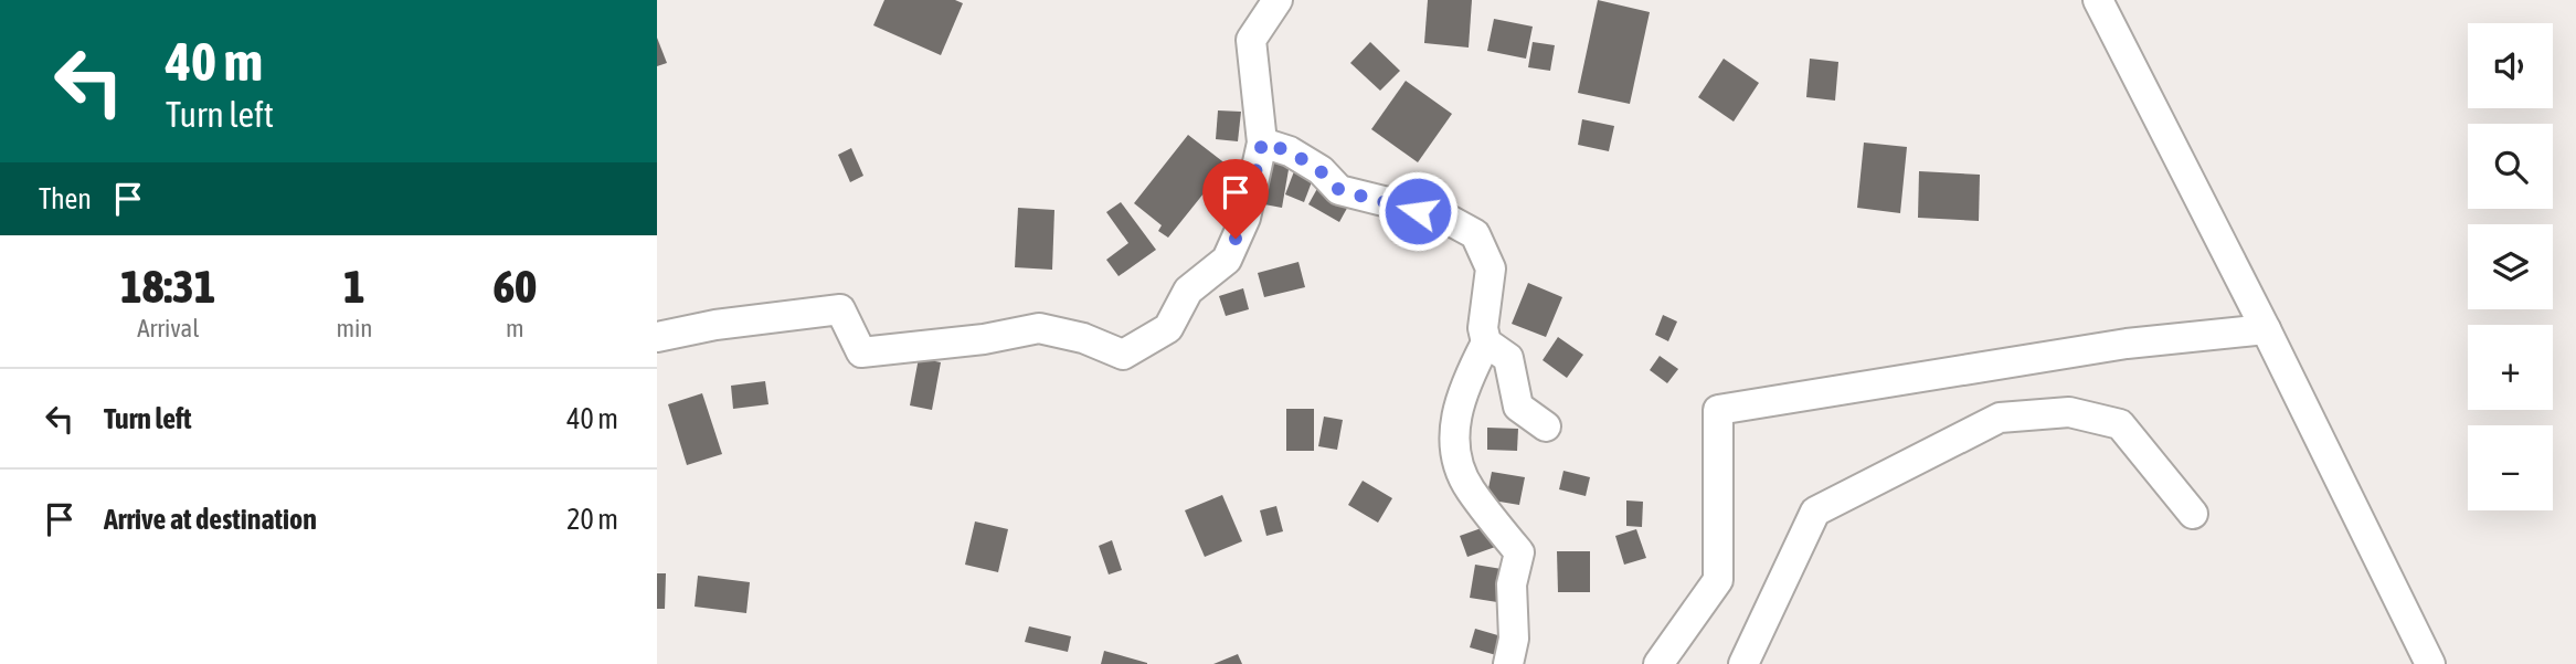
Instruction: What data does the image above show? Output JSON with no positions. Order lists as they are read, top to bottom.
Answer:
{
  "page": {
    "turn": ["40 m", "Turn left"],
    "map_buttons": ["+", "−"],
    "then": "Then",
    "eta": [
      "18:31",
      "Arrival",
      "1",
      "min",
      "60",
      "m"
    ],
    "list": [
      {
        "name": "Turn left",
        "value": "40 m"
      },
      {
        "name": "Arrive at destination",
        "value": "20 m"
      }
    ]
  }
}
